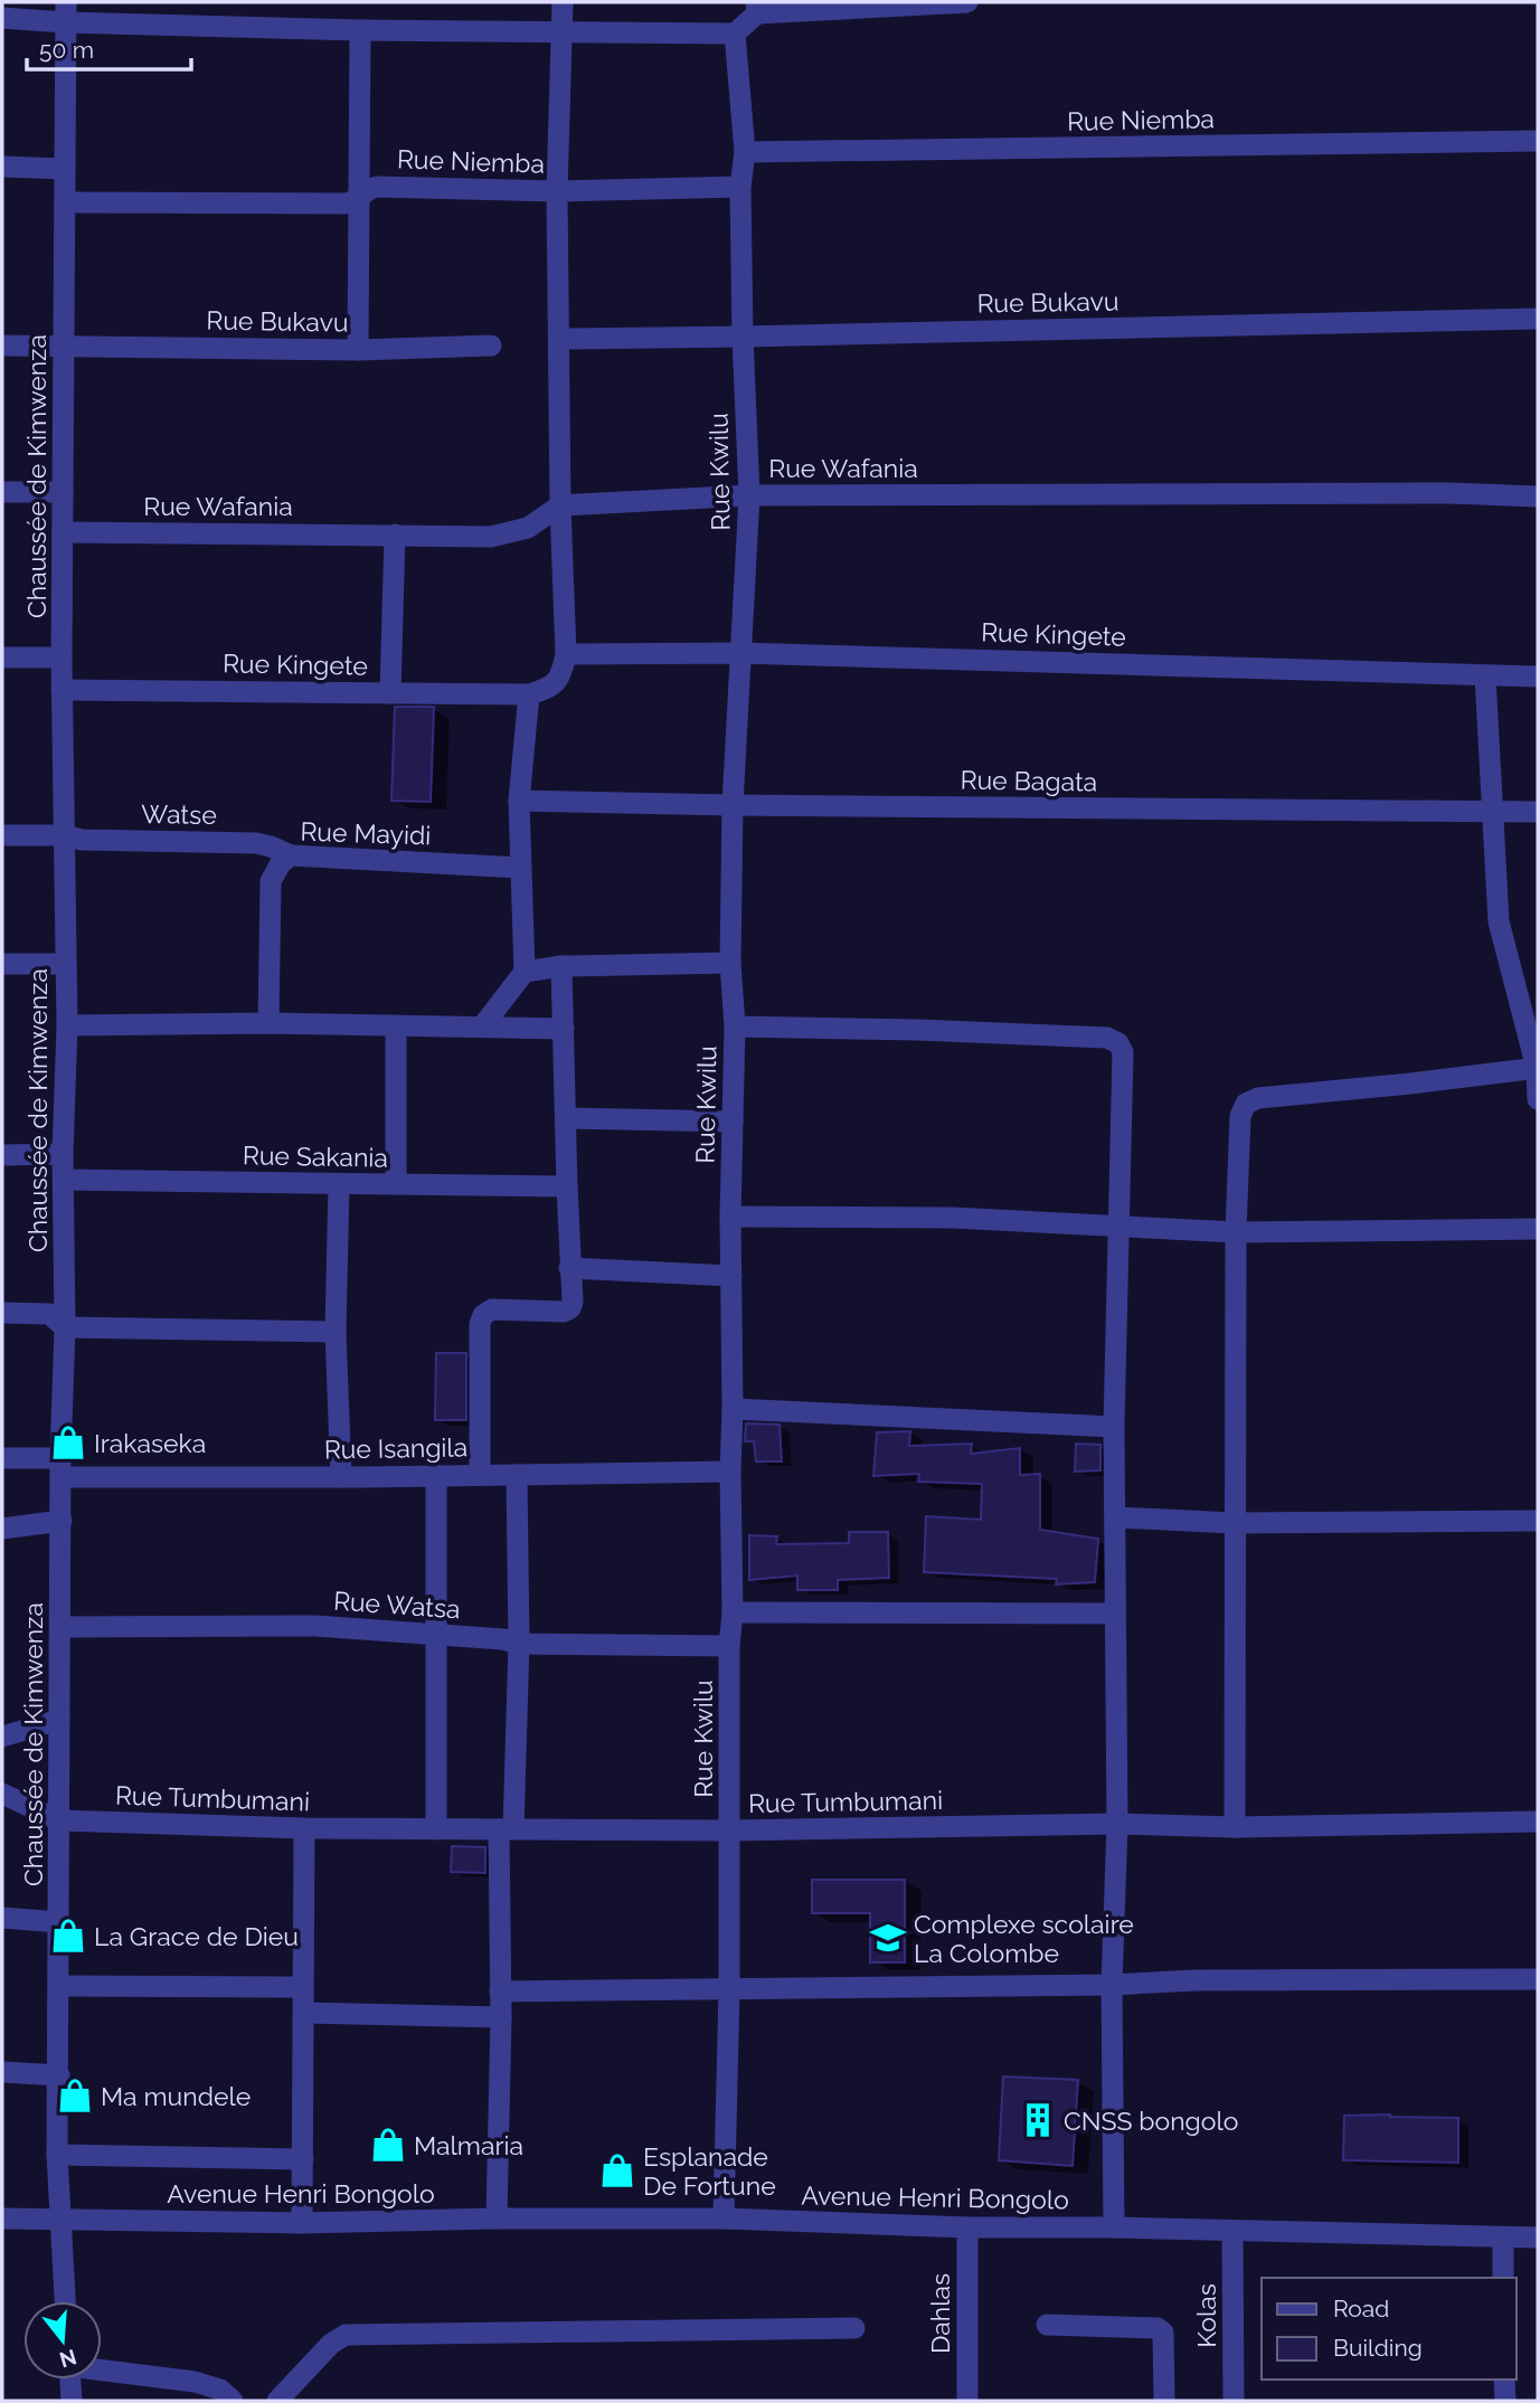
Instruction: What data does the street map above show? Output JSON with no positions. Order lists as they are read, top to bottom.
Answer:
{
  "streets": {
    "street": [
      "Rue Niemba",
      "Rue Bukavu",
      "Rue Wafania",
      "Rue Kwilu",
      "Chaussée de Kimwenza",
      "Rue Kingete",
      "Rue Bagata",
      "Watse",
      "Rue Mayidi",
      "Rue Sakania",
      "Rue Isangila",
      "Rue Watsa",
      "Rue Tumbumani",
      "Avenue Henri Bongolo",
      "Dahlas",
      "Kolas"
    ]
  },
  "crossings": [
    ["Rue Niemba", "Rue Kwilu"],
    ["Rue Niemba", "Chaussée de Kimwenza"],
    ["Rue Bukavu", "Rue Kwilu"],
    ["Rue Bukavu", "Chaussée de Kimwenza"],
    ["Rue Wafania", "Rue Kwilu"],
    ["Rue Wafania", "Chaussée de Kimwenza"],
    ["Rue Kwilu", "Rue Kingete"],
    ["Rue Kwilu", "Rue Bagata"],
    ["Rue Kwilu", "Rue Isangila"],
    ["Rue Kwilu", "Rue Watsa"],
    ["Rue Kwilu", "Rue Tumbumani"],
    ["Rue Kwilu", "Avenue Henri Bongolo"],
    ["Chaussée de Kimwenza", "Rue Kingete"],
    ["Chaussée de Kimwenza", "Watse"],
    ["Chaussée de Kimwenza", "Rue Sakania"],
    ["Chaussée de Kimwenza", "Rue Isangila"],
    ["Chaussée de Kimwenza", "Rue Watsa"],
    ["Chaussée de Kimwenza", "Rue Tumbumani"],
    ["Chaussée de Kimwenza", "Avenue Henri Bongolo"],
    ["Watse", "Rue Mayidi"],
    ["Avenue Henri Bongolo", "Dahlas"],
    ["Avenue Henri Bongolo", "Kolas"]
  ],
  "places": {
    "shop": [
      "Irakaseka",
      "La Grace de Dieu",
      "Ma mundele",
      "Malmaria",
      "Esplanade De Fortune"
    ],
    "school or university": ["Complexe scolaire La Colombe"],
    "building": ["CNSS bongolo"]
  },
  "legend": ["Road", "Building"],
  "scale_bar": "50 m",
  "north": "bottom"
}
